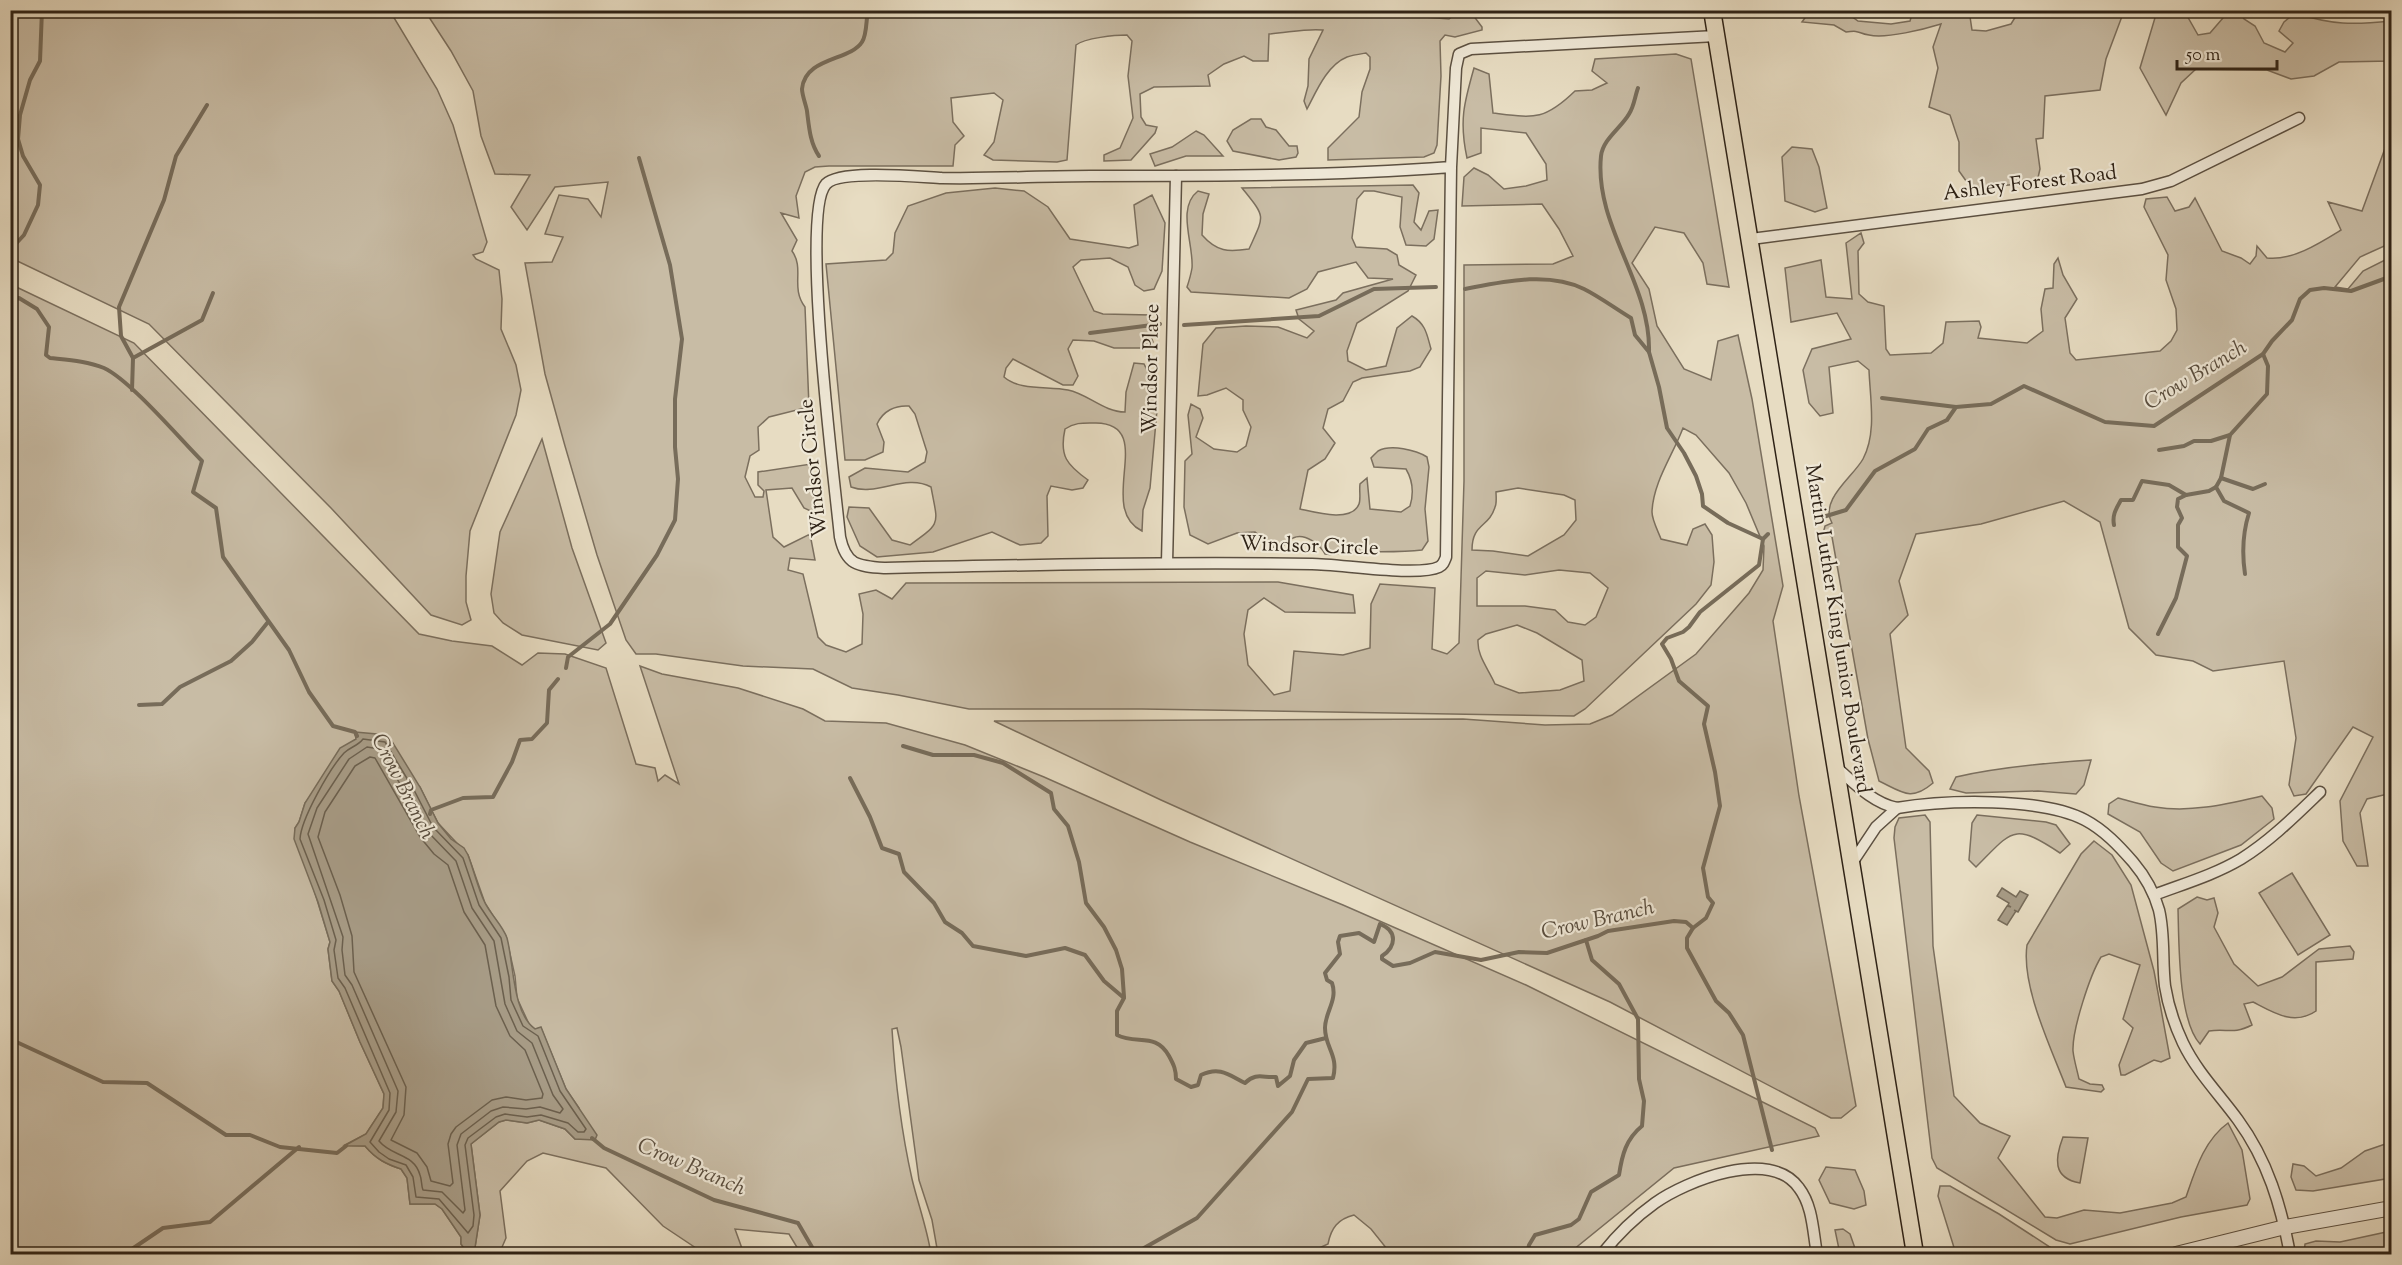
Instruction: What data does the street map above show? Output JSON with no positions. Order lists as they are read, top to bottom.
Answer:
{
  "streets": {
    "main road": ["Martin Luther King Junior Boulevard"],
    "street": ["Ashley Forest Road", "Windsor Place", "Windsor Circle"]
  },
  "crossings": [
    ["Ashley Forest Road", "Martin Luther King Junior Boulevard"],
    ["Windsor Place", "Windsor Circle"],
    ["Windsor Circle", "Martin Luther King Junior Boulevard"]
  ],
  "water": ["Crow Branch"],
  "scale_bar": "50 m"
}
